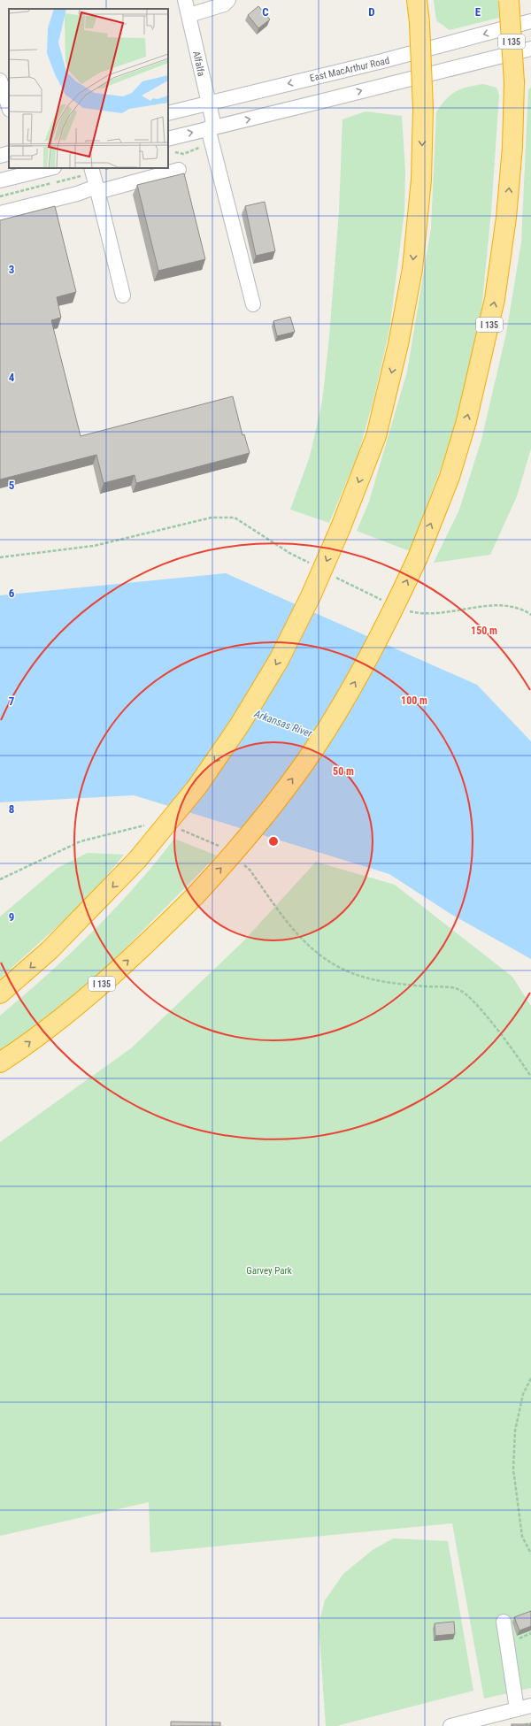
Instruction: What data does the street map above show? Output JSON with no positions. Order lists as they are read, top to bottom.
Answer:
{
  "streets": {
    "highway": ["I 135"],
    "street": ["Alfalfa", "East MacArthur Road"]
  },
  "crossings": [
    ["Alfalfa", "East MacArthur Road"]
  ],
  "water": ["Arkansas River"],
  "parks": ["Garvey Park"],
  "grid": {
    "columns": ["C", "D", "E"],
    "rows": [
      "3",
      "4",
      "5",
      "6",
      "7",
      "8",
      "9"
    ]
  },
  "rings": ["150 m", "100 m", "50 m"]
}
